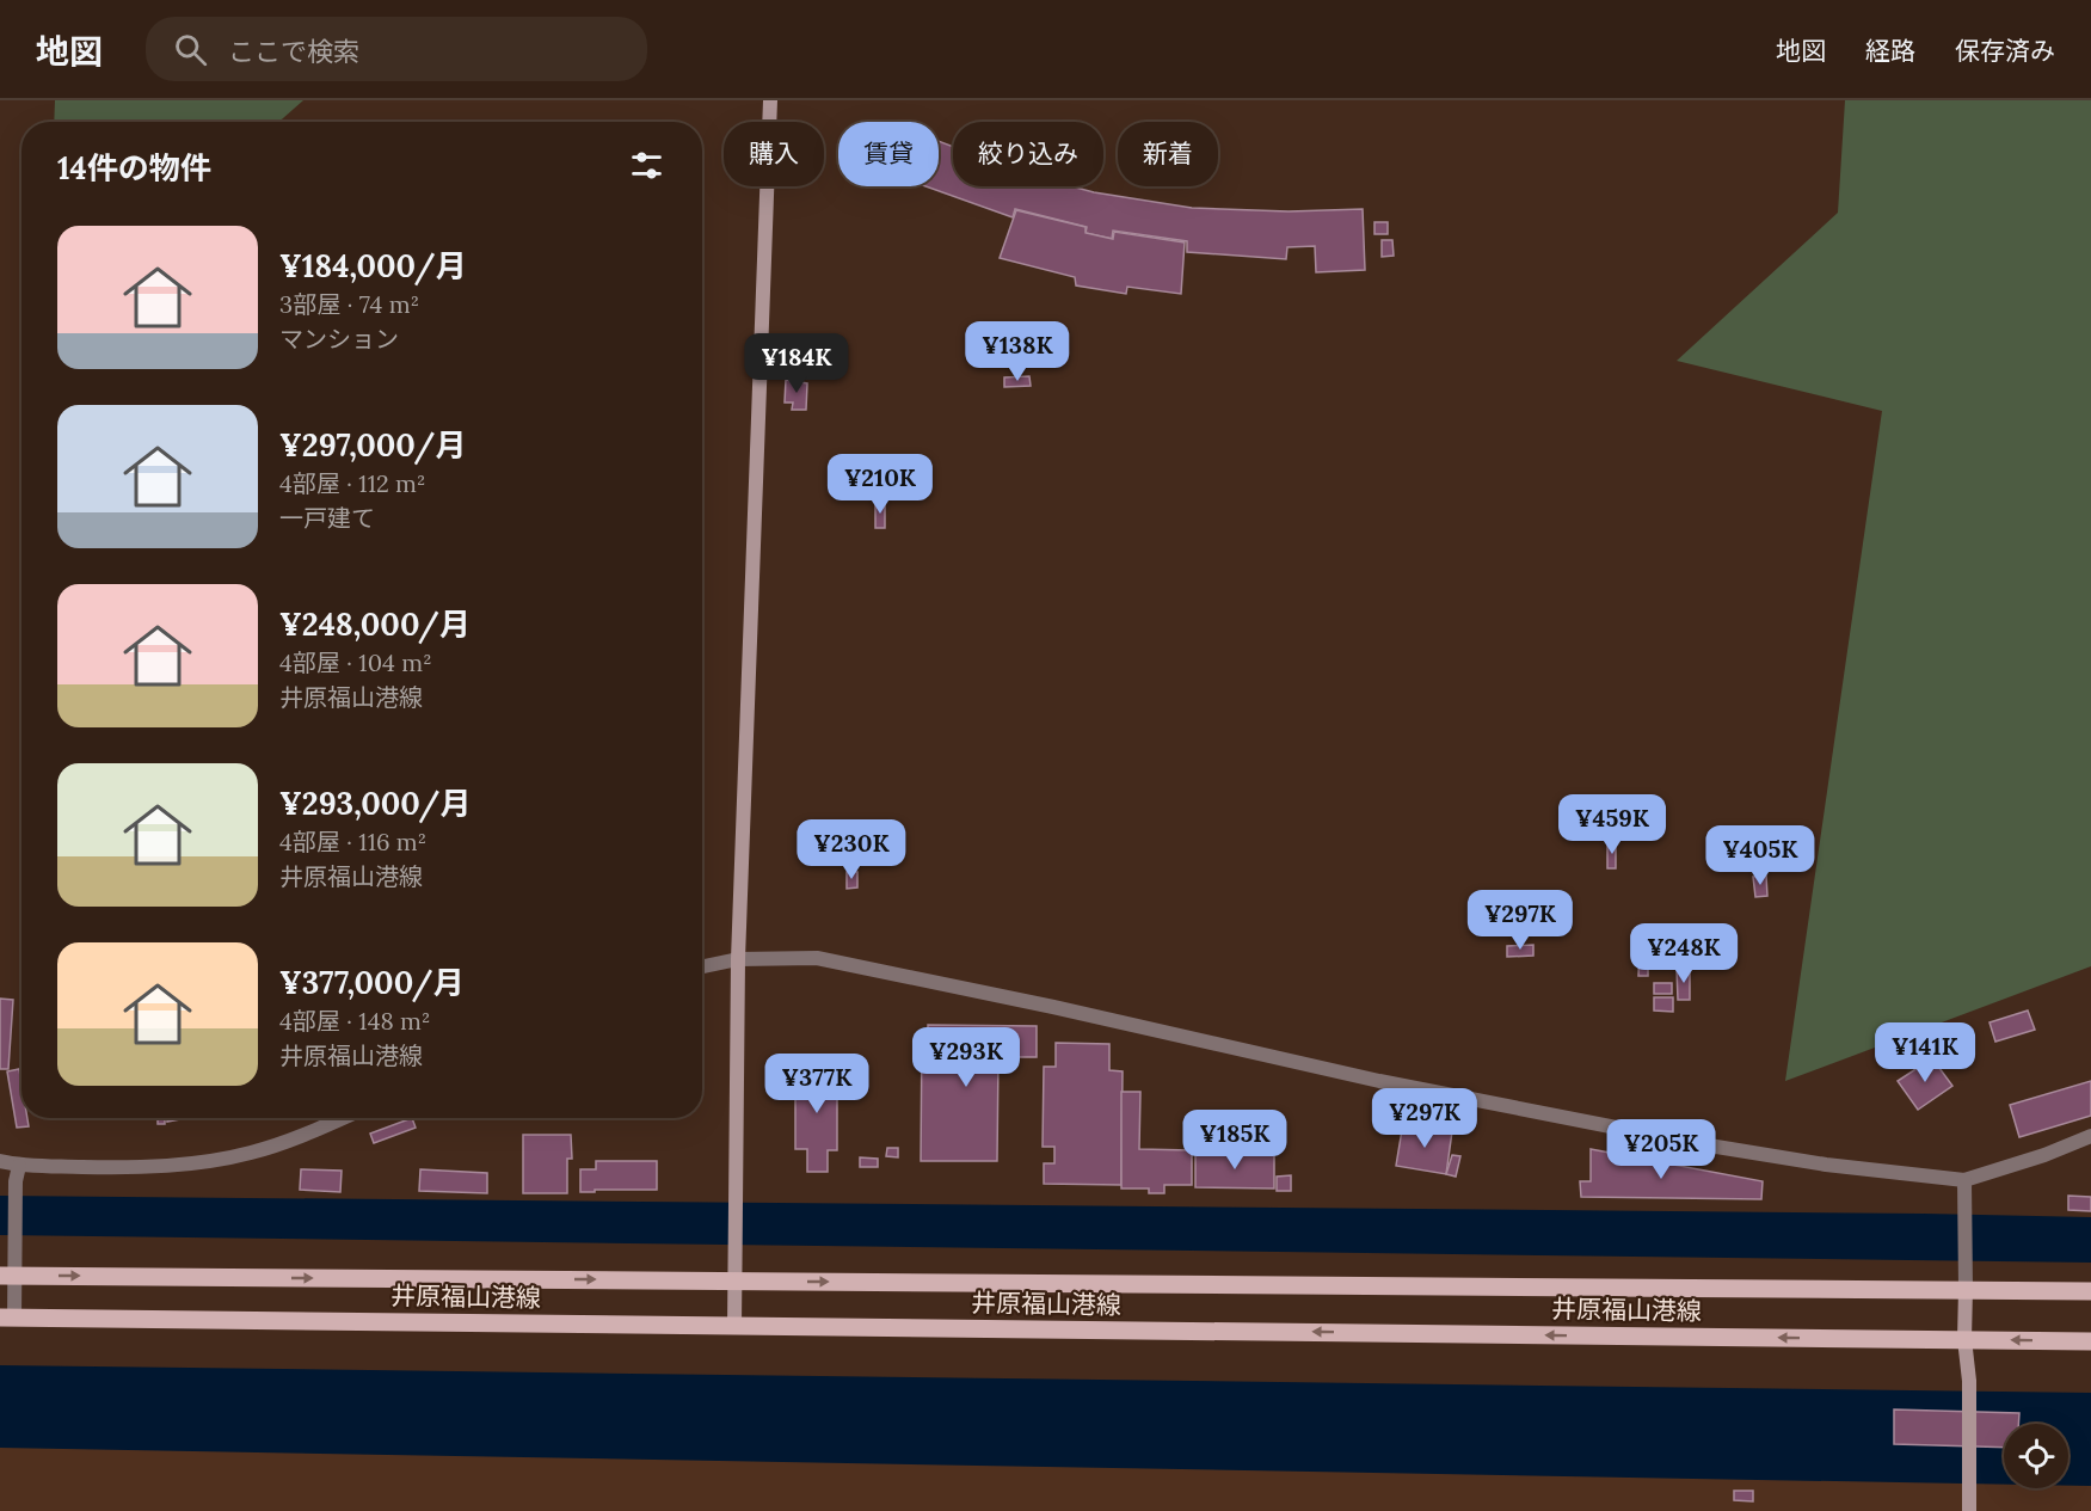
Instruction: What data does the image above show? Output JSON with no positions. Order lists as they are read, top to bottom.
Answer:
{
  "streets": {
    "main road": ["井原福山港線"]
  },
  "page": {
    "header": "地図",
    "search": "ここで検索",
    "nav": ["地図", "経路", "保存済み"],
    "chip": [
      "購入",
      "賃貸",
      "絞り込み",
      "新着"
    ],
    "heading": "14件の物件",
    "list": [
      {
        "name": "¥184,000/月",
        "note": "3部屋 · 74 m² · マンション"
      },
      {
        "name": "¥297,000/月",
        "note": "4部屋 · 112 m² · 一戸建て"
      },
      {
        "name": "¥248,000/月",
        "note": "4部屋 · 104 m² · 井原福山港線"
      },
      {
        "name": "¥293,000/月",
        "note": "4部屋 · 116 m² · 井原福山港線"
      },
      {
        "name": "¥377,000/月",
        "note": "4部屋 · 148 m² · 井原福山港線"
      }
    ],
    "price": [
      "¥138K",
      "¥184K",
      "¥210K",
      "¥459K",
      "¥230K",
      "¥405K",
      "¥297K",
      "¥248K",
      "¥141K",
      "¥293K",
      "¥377K",
      "¥297K",
      "¥185K",
      "¥205K"
    ]
  }
}
